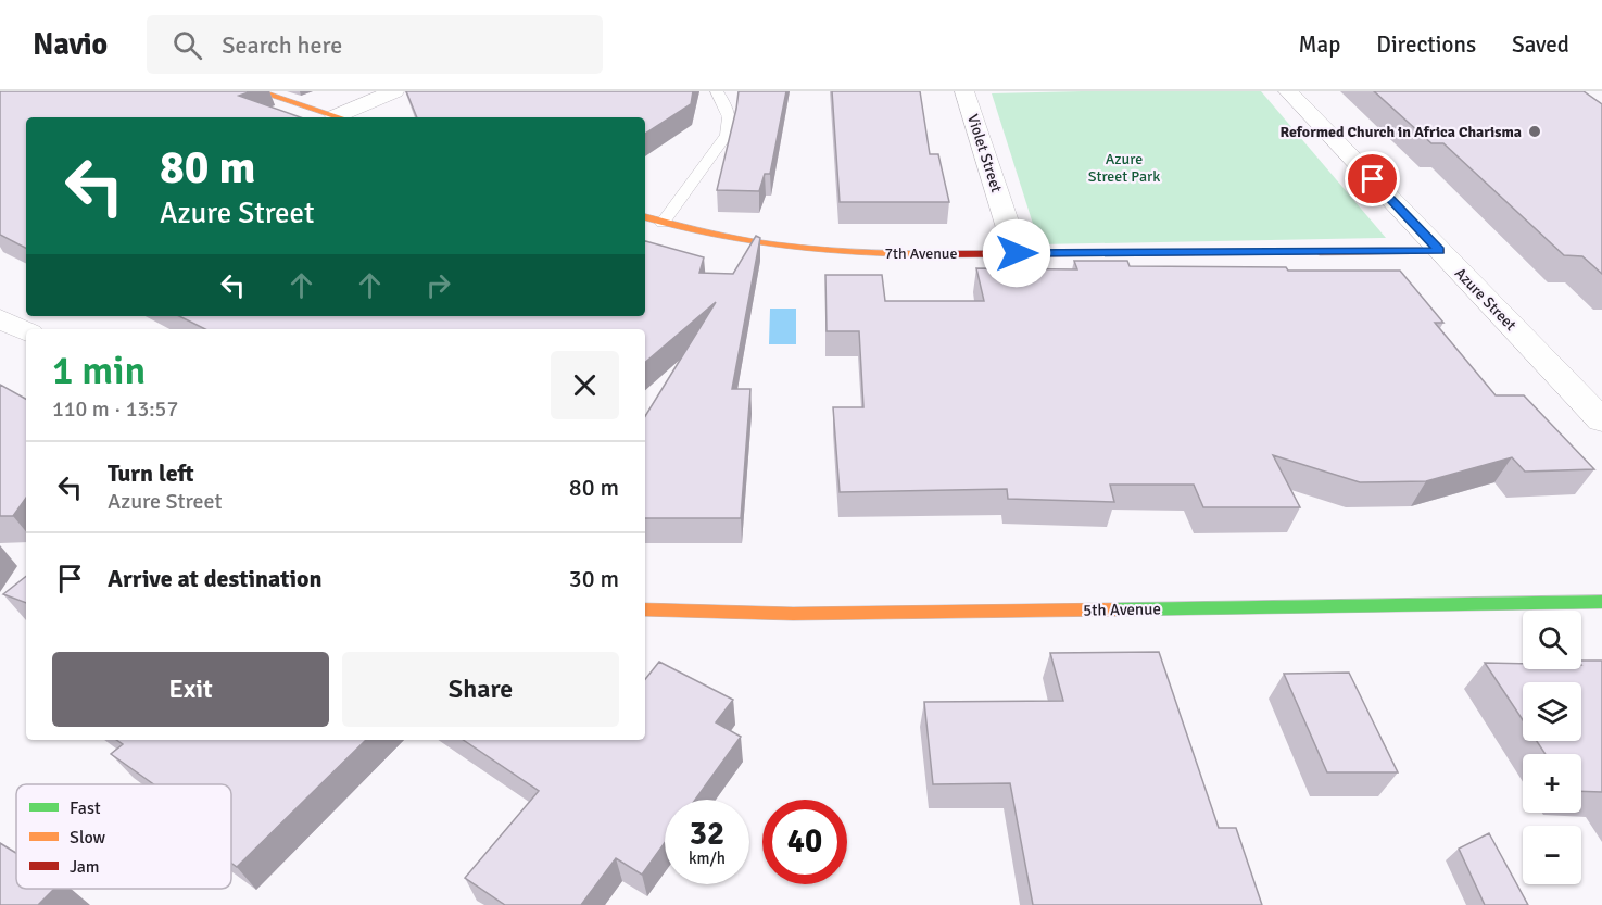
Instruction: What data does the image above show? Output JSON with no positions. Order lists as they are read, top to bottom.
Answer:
{
  "streets": {
    "street": [
      "Violet Street",
      "7th Avenue",
      "Azure Street",
      "5th Avenue"
    ]
  },
  "crossings": [
    ["Violet Street", "7th Avenue"],
    ["7th Avenue", "Azure Street"]
  ],
  "parks": ["Azure Street Park"],
  "places": ["Reformed Church in Africa Charisma"],
  "legend": ["Fast", "Slow", "Jam"],
  "page": {
    "header": "Navio",
    "search": "Search here",
    "nav": ["Map", "Directions", "Saved"],
    "turn": ["80 m", "Azure Street"],
    "heading": ["1 min", "110 m · 13:57"],
    "list": [
      {
        "name": "Turn left",
        "note": "Azure Street",
        "value": "80 m"
      },
      {
        "name": "Arrive at destination",
        "value": "30 m"
      }
    ],
    "map_buttons": ["+", "−"],
    "buttons": ["Exit", "Share"],
    "speed": "32 km/h",
    "limit": "40"
  }
}
